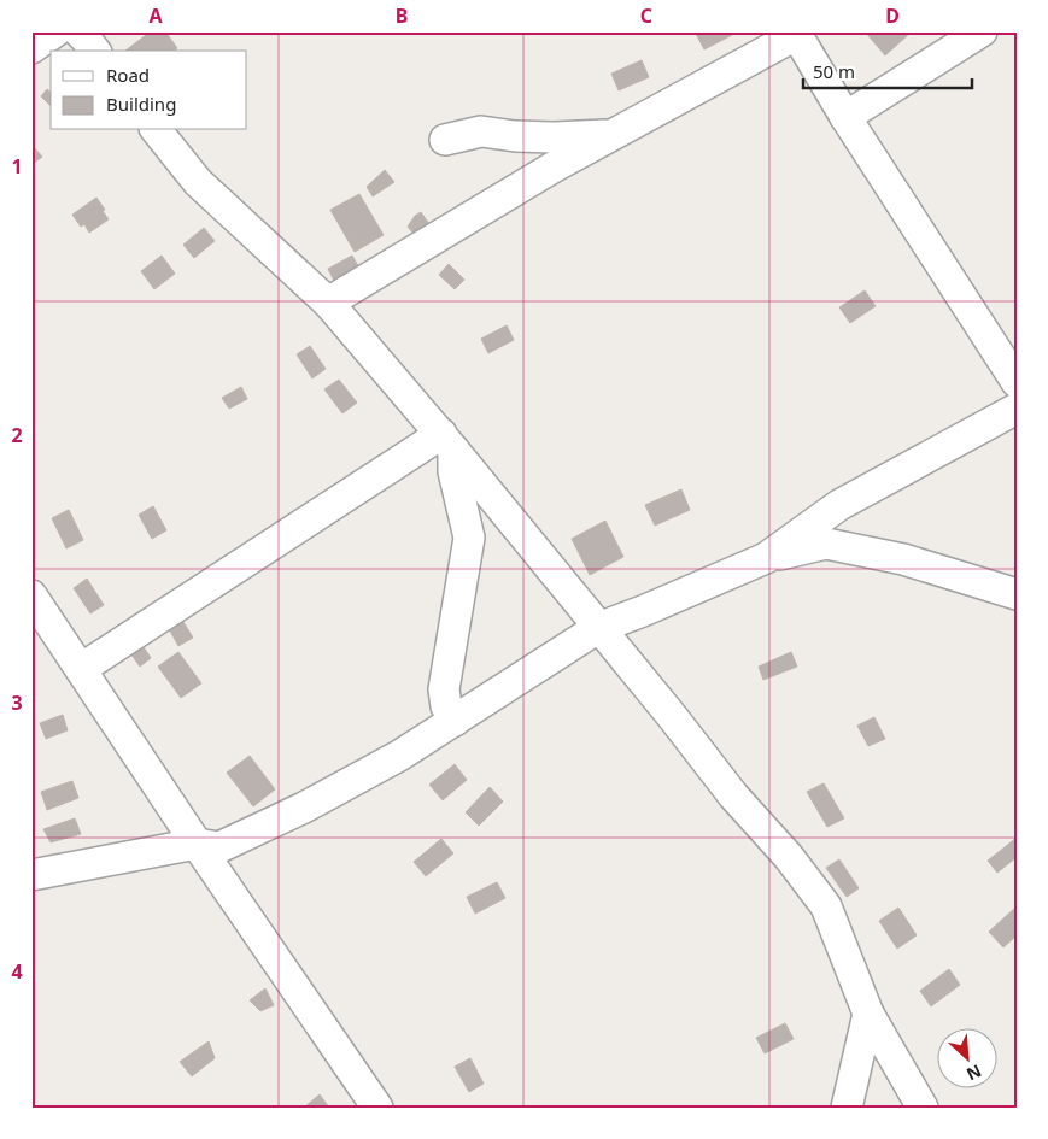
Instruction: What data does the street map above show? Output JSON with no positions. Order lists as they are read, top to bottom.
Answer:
{
  "legend": ["Road", "Building"],
  "scale_bar": "50 m",
  "north": "bottom right",
  "grid": {
    "columns": [
      "A",
      "B",
      "C",
      "D"
    ],
    "rows": [
      "1",
      "2",
      "3",
      "4"
    ]
  }
}
